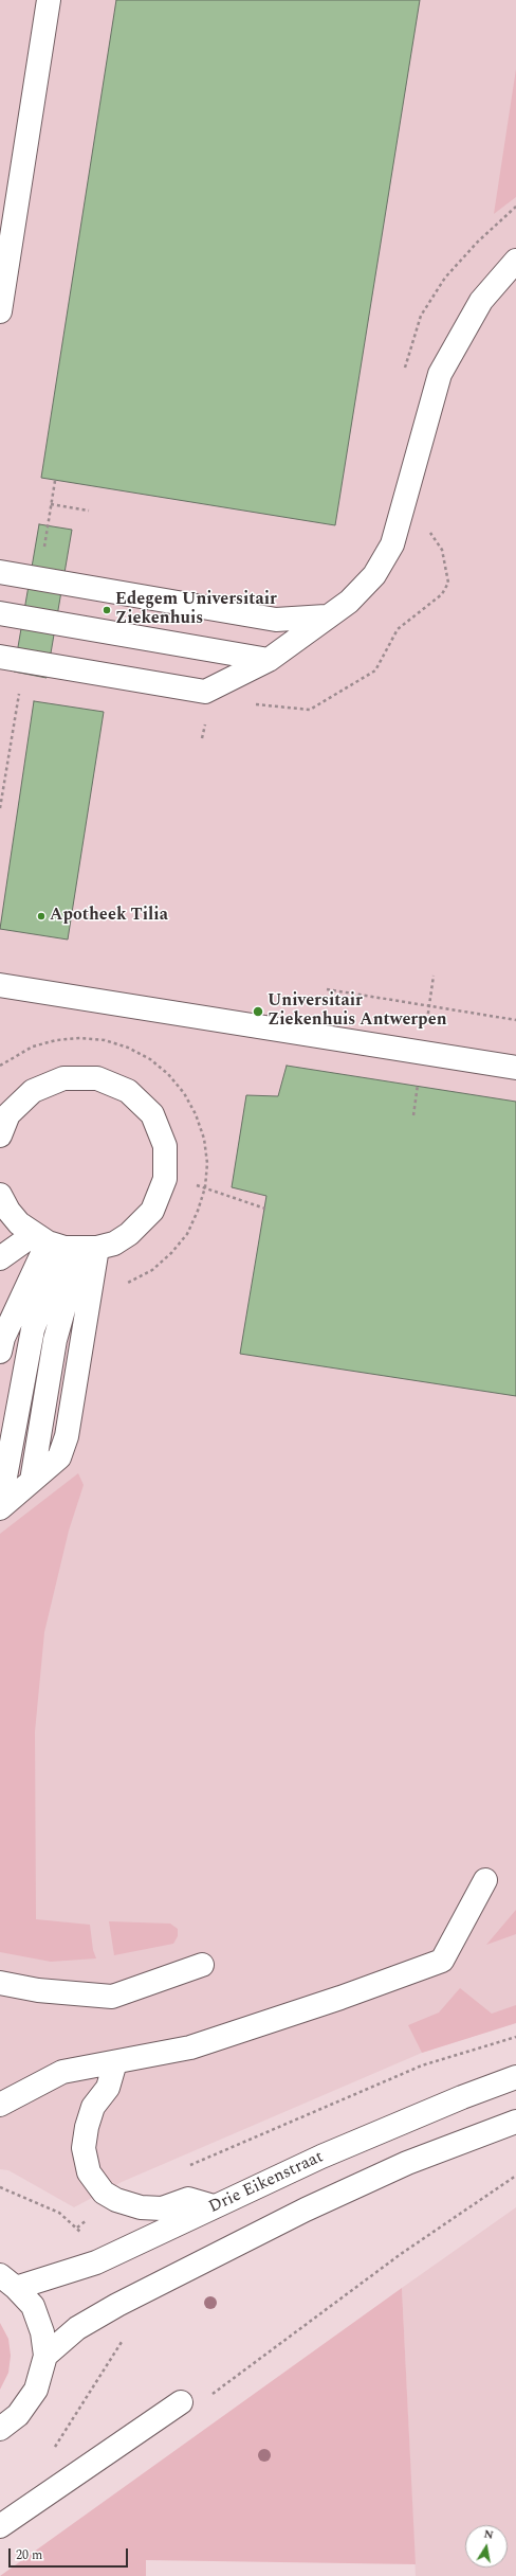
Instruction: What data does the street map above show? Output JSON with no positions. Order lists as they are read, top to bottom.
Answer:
{
  "streets": {
    "street": ["Drie Eikenstraat"]
  },
  "places": ["Edegem Universitair Ziekenhuis", "Apotheek Tilia", "Universitair Ziekenhuis Antwerpen"],
  "scale_bar": "20 m",
  "north": "top"
}
